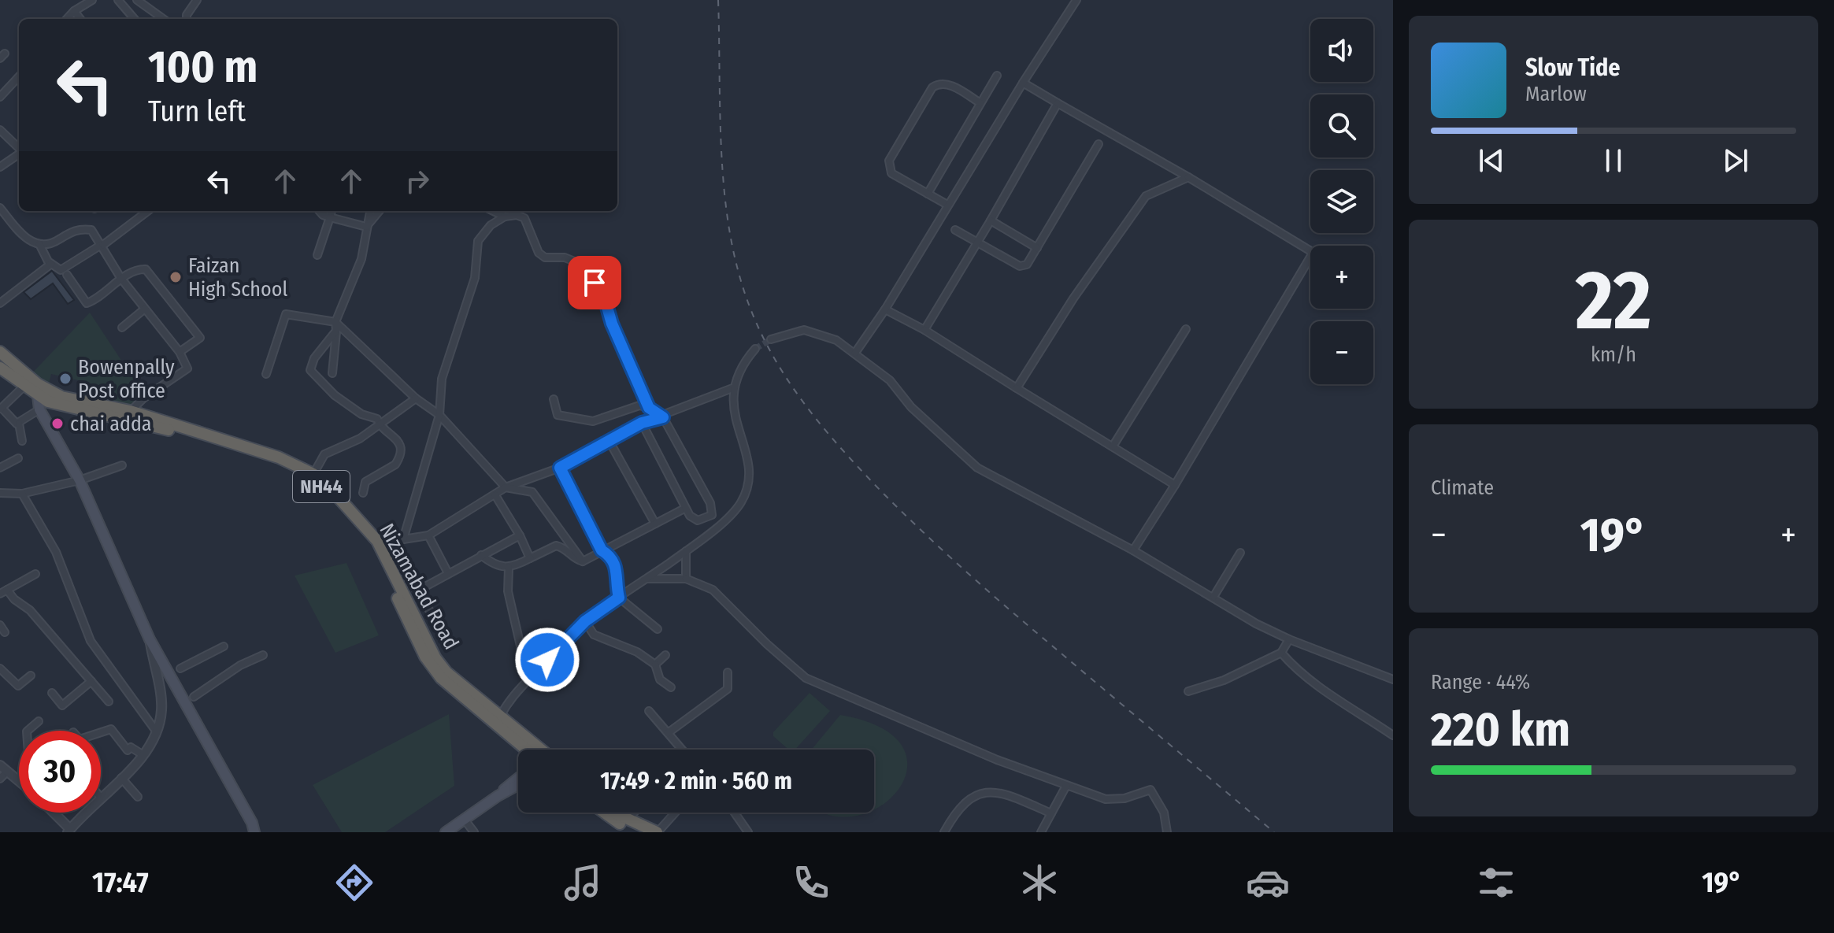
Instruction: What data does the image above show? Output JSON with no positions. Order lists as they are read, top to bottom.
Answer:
{
  "streets": {
    "highway": ["NH44", "Nizamabad Road"]
  },
  "crossings": [
    ["NH44", "Nizamabad Road"]
  ],
  "places": ["Faizan High School", "Bowenpally Post office", "chai adda"],
  "page": {
    "map_buttons": ["+", "−"],
    "turn": ["100 m", "Turn left"],
    "song": ["Slow Tide", "Marlow"],
    "tile": [
      ["22", "km/h"],
      "Climate",
      ["Range · 44%", "220 km"]
    ],
    "heat": ["−", "19°", "+"],
    "limit": "30",
    "trip": "17:49 · 2 min · 560 m",
    "tabs": ["17:47", "19°"]
  }
}
